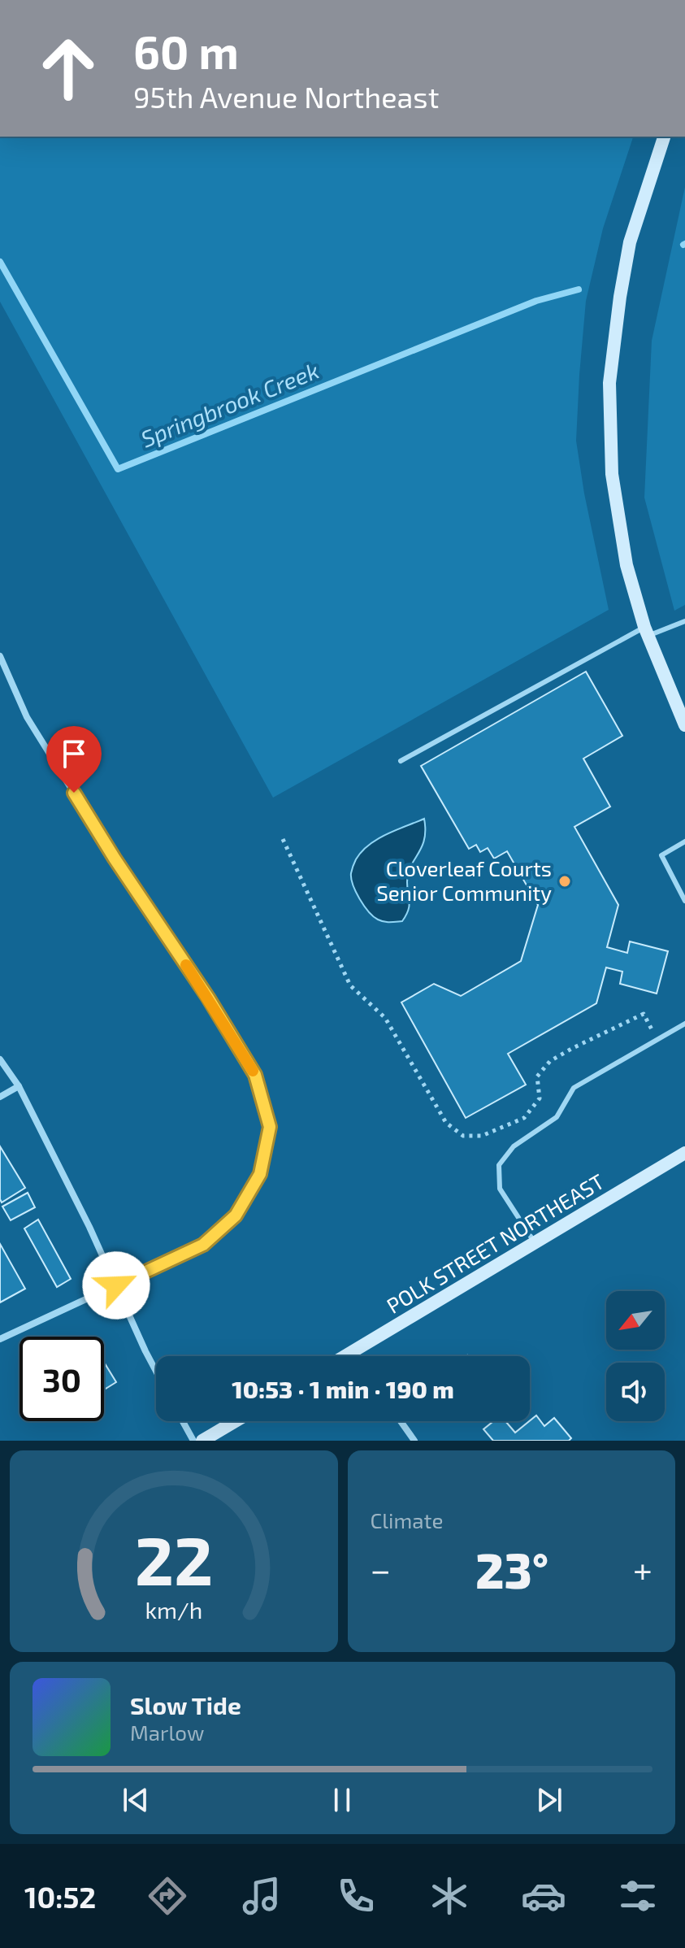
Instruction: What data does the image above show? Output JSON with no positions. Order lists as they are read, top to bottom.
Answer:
{
  "streets": {
    "street": ["POLK STREET NORTHEAST"]
  },
  "water": ["Springbrook Creek"],
  "places": ["Cloverleaf Courts Senior Community"],
  "north": "bottom left",
  "page": {
    "turn": ["60 m", "95th Avenue Northeast"],
    "limit": "30",
    "trip": "10:53 · 1 min · 190 m",
    "tile": "Climate",
    "heat": ["−", "23°", "+"],
    "song": ["Slow Tide", "Marlow"],
    "tabs": "10:52",
    "gauge": ["22", "km/h"]
  }
}
